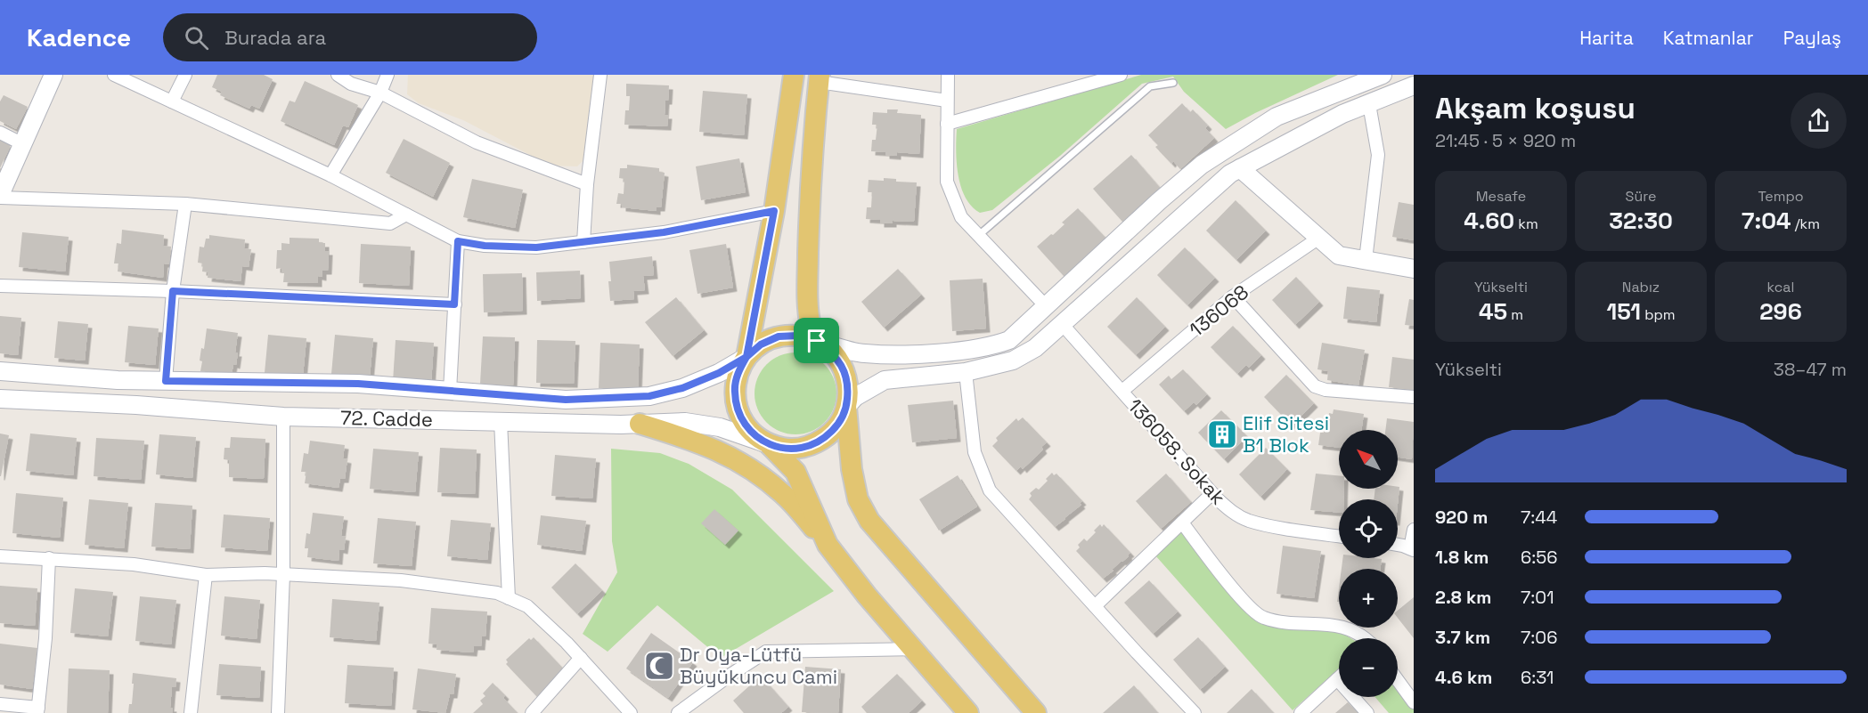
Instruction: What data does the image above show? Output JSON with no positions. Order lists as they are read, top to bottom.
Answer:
{
  "streets": {
    "main road": ["72. Cadde"],
    "street": ["136068", "136058. Sokak"]
  },
  "crossings": [
    ["136068", "136058. Sokak"]
  ],
  "places": {
    "building": ["Elif Sitesi B1 Blok"],
    "mosque": ["Dr Oya-Lütfü Büyükuncu Cami"]
  },
  "north": "top left",
  "page": {
    "header": "Kadence",
    "search": "Burada ara",
    "nav": ["Harita", "Katmanlar", "Paylaş"],
    "heading": ["Akşam koşusu", "21:45 · 5 × 920 m"],
    "stats": [
      ["Mesafe", "4.60 km"],
      ["Süre", "32:30"],
      ["Tempo", "7:04 /km"],
      ["Yükselti", "45 m"],
      ["Nabız", "151 bpm"],
      ["kcal", "296"]
    ],
    "chart": ["Yükselti", "38–47 m"],
    "map_buttons": ["+", "−"],
    "list": [
      {
        "name": "920 m",
        "note": "7:44"
      },
      {
        "name": "1.8 km",
        "note": "6:56"
      },
      {
        "name": "2.8 km",
        "note": "7:01"
      },
      {
        "name": "3.7 km",
        "note": "7:06"
      },
      {
        "name": "4.6 km",
        "note": "6:31"
      }
    ]
  }
}
